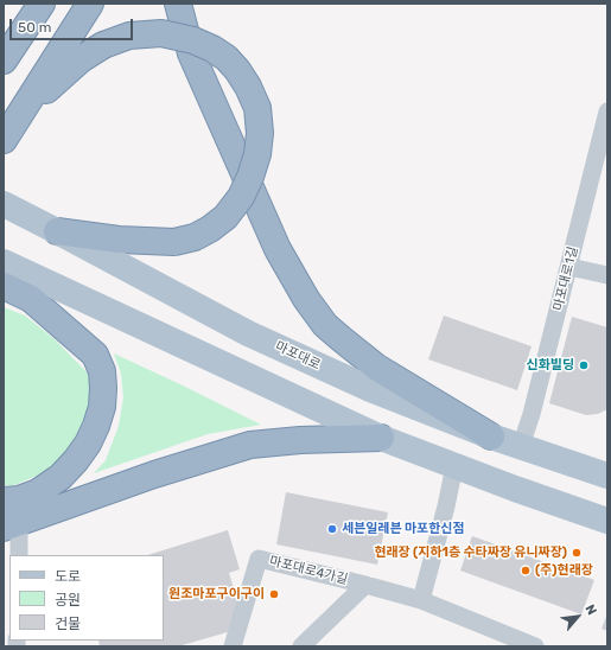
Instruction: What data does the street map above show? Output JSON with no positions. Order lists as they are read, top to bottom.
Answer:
{
  "streets": {
    "main road": ["마포대로"],
    "street": ["마포대로1길", "마포대로4가길"]
  },
  "crossings": [
    ["마포대로1길", "마포대로"]
  ],
  "places": [
    "신화빌딩",
    "세븐일레븐 마포한신점",
    "현래장 (지하1층 수타짜장 유니짜장)",
    "(주)현래장",
    "원조마포구이구이"
  ],
  "legend": ["도로", "공원", "건물"],
  "scale_bar": "50 m",
  "north": "top right"
}
